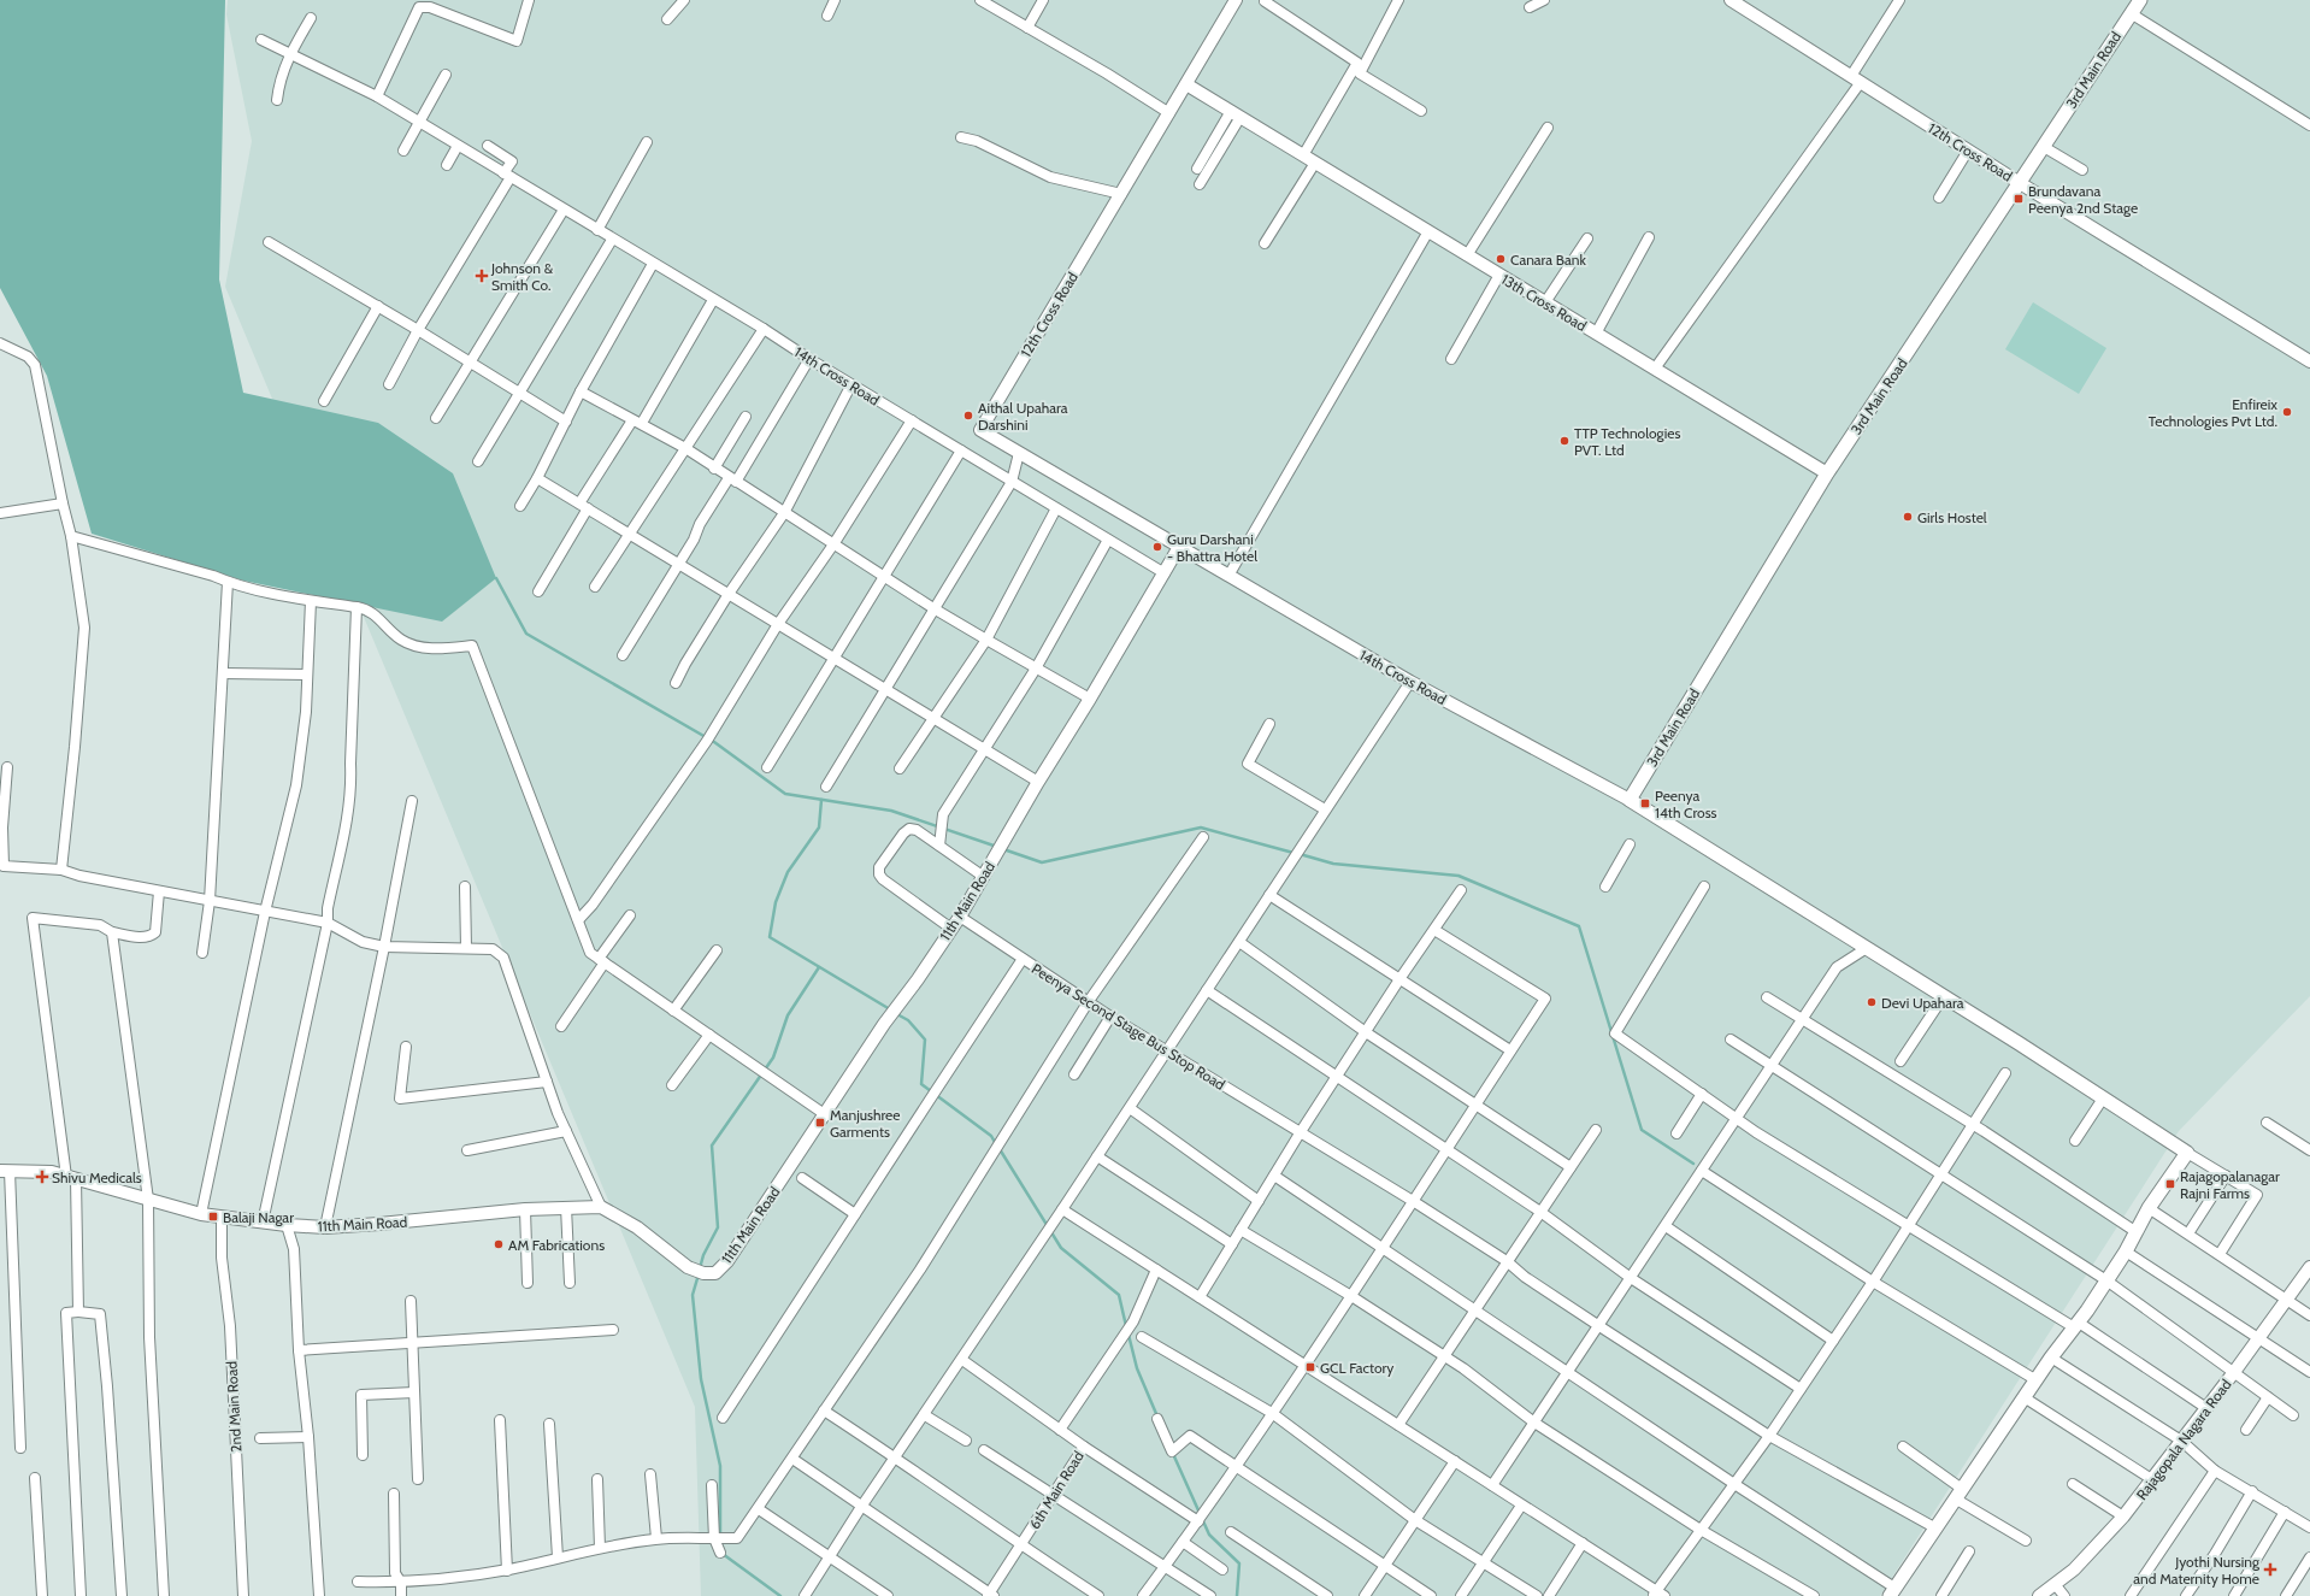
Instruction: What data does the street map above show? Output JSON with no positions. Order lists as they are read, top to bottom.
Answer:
{
  "streets": {
    "main road": ["3rd Main Road"],
    "street": [
      "12th Cross Road",
      "13th Cross Road",
      "14th Cross Road",
      "11th Main Road",
      "Peenya Second Stage Bus Stop Road",
      "2nd Main Road",
      "Rajagopala Nagara Road",
      "6th Main Road"
    ]
  },
  "crossings": [
    ["3rd Main Road", "12th Cross Road"],
    ["3rd Main Road", "13th Cross Road"],
    ["3rd Main Road", "14th Cross Road"],
    ["12th Cross Road", "13th Cross Road"],
    ["12th Cross Road", "14th Cross Road"],
    ["12th Cross Road", "11th Main Road"],
    ["14th Cross Road", "11th Main Road"],
    ["11th Main Road", "Peenya Second Stage Bus Stop Road"],
    ["11th Main Road", "2nd Main Road"]
  ],
  "places": {
    "transit": [
      "Brundavana Peenya 2nd Stage",
      "Peenya 14th Cross",
      "Manjushree Garments",
      "Rajagopalanagar Rajni Farms",
      "Balaji Nagar",
      "GCL Factory"
    ],
    "other": [
      "Canara Bank",
      "Enfireix Technologies Pvt Ltd.",
      "Aithal Upahara Darshini",
      "TTP Technologies PVT. Ltd",
      "Girls Hostel",
      "Guru Darshani - Bhattra Hotel",
      "Devi Upahara",
      "AM Fabrications"
    ],
    "health": ["Johnson & Smith Co.", "Shivu Medicals", "Jyothi Nursing and Maternity Home"]
  }
}
